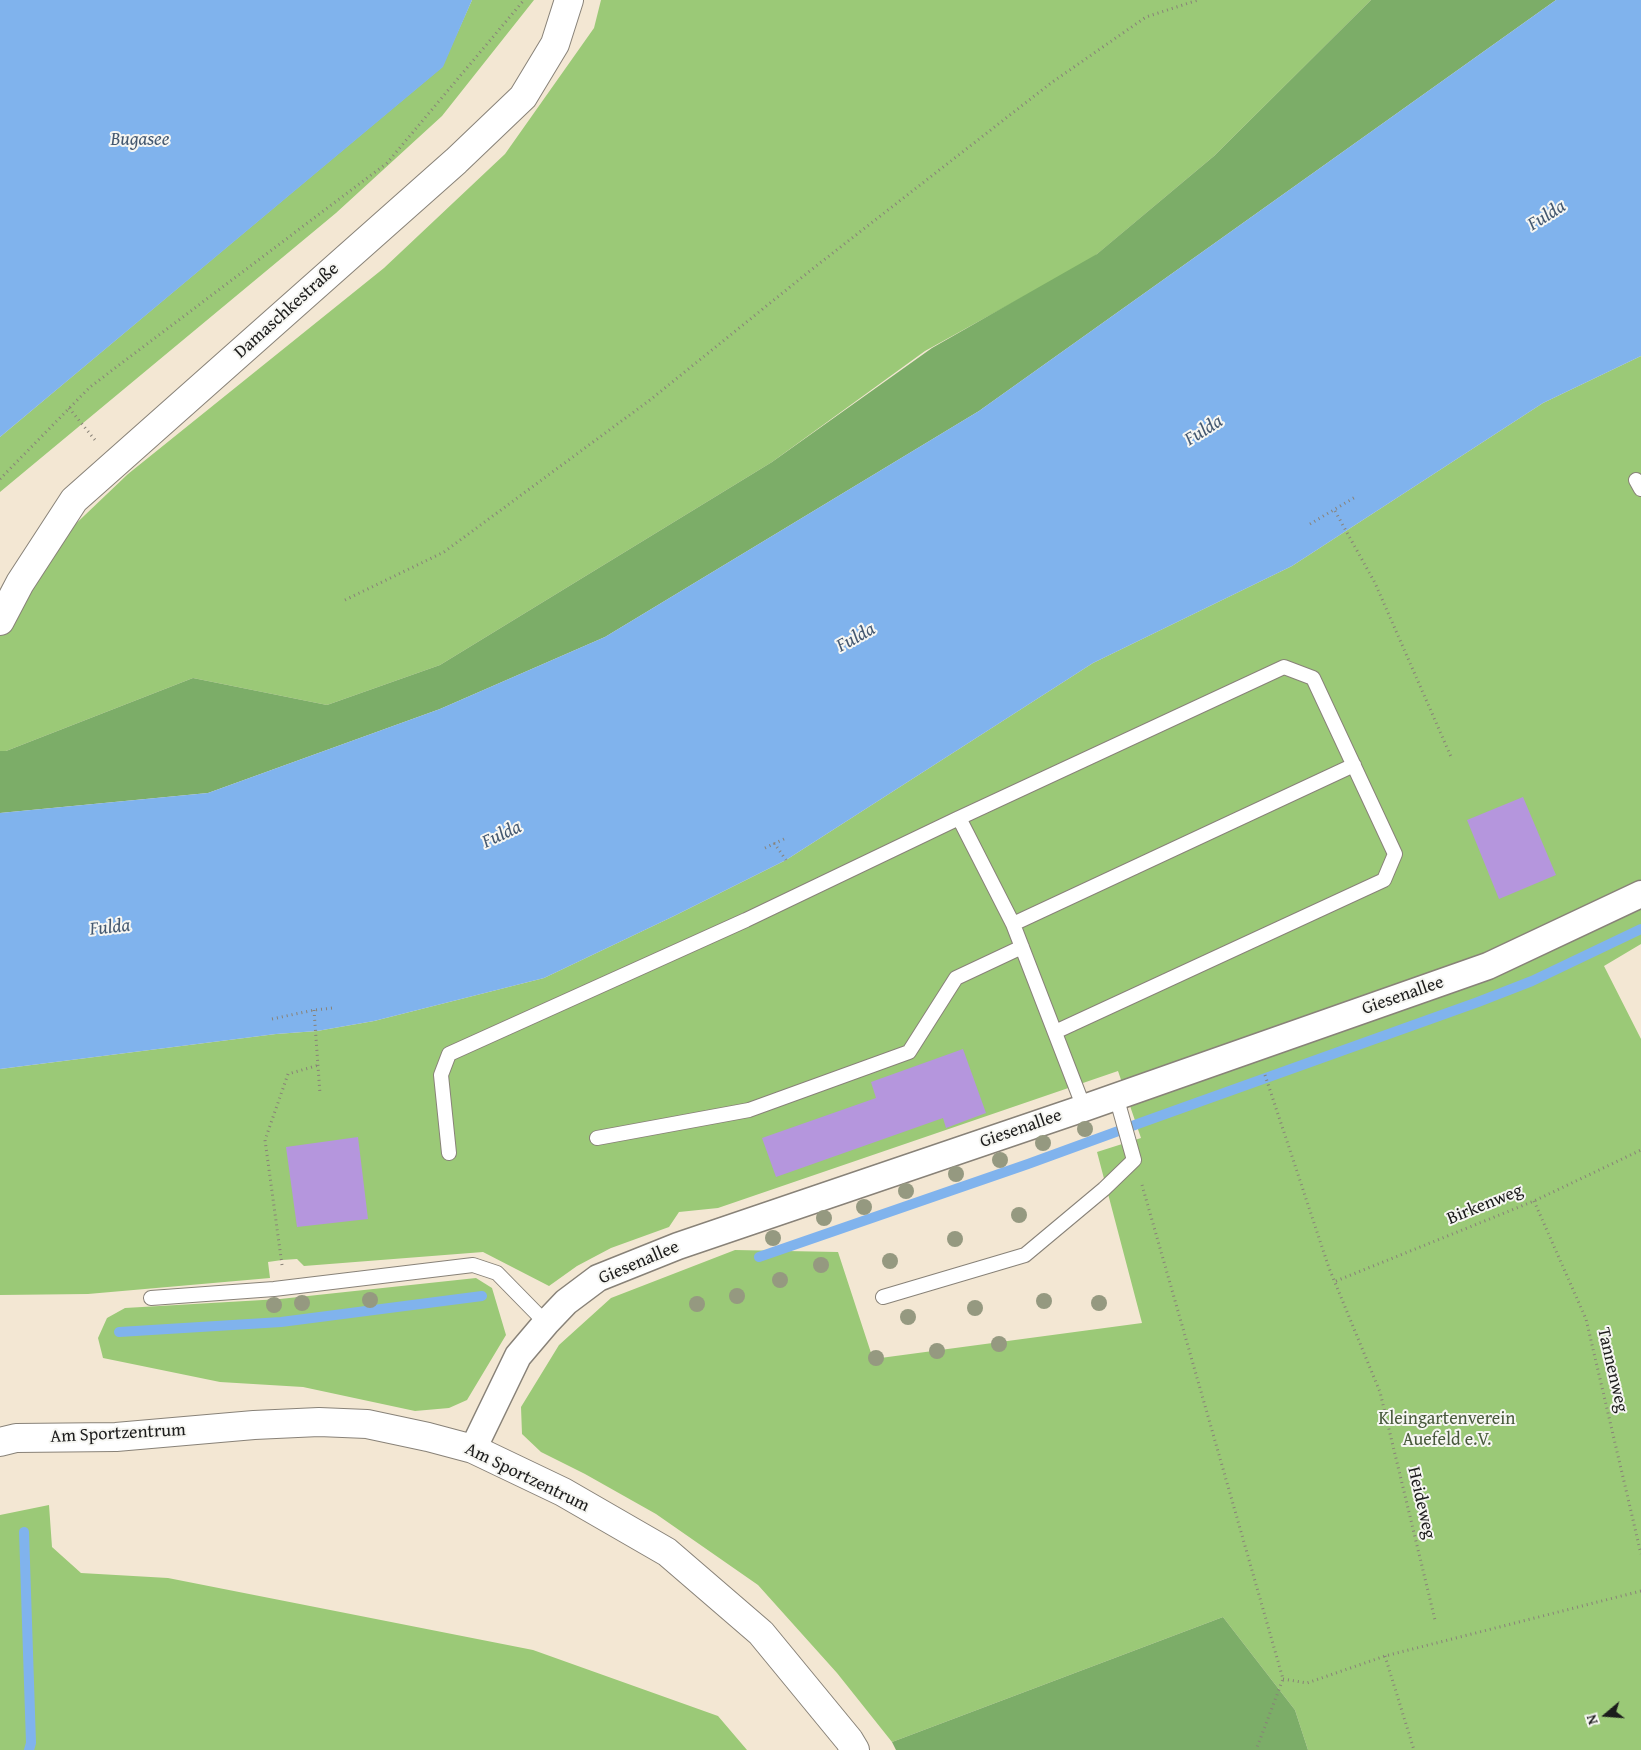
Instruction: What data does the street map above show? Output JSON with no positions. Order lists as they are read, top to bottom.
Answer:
{
  "streets": {
    "street": ["Damaschkestraße", "Giesenallee", "Am Sportzentrum"],
    "path": ["Birkenweg", "Tannenweg", "Heideweg"]
  },
  "crossings": [
    ["Giesenallee", "Am Sportzentrum"],
    ["Birkenweg", "Tannenweg"],
    ["Birkenweg", "Heideweg"]
  ],
  "water": ["Bugasee", "Fulda"],
  "parks": ["Kleingartenverein Auefeld e.V."],
  "north": "left"
}
